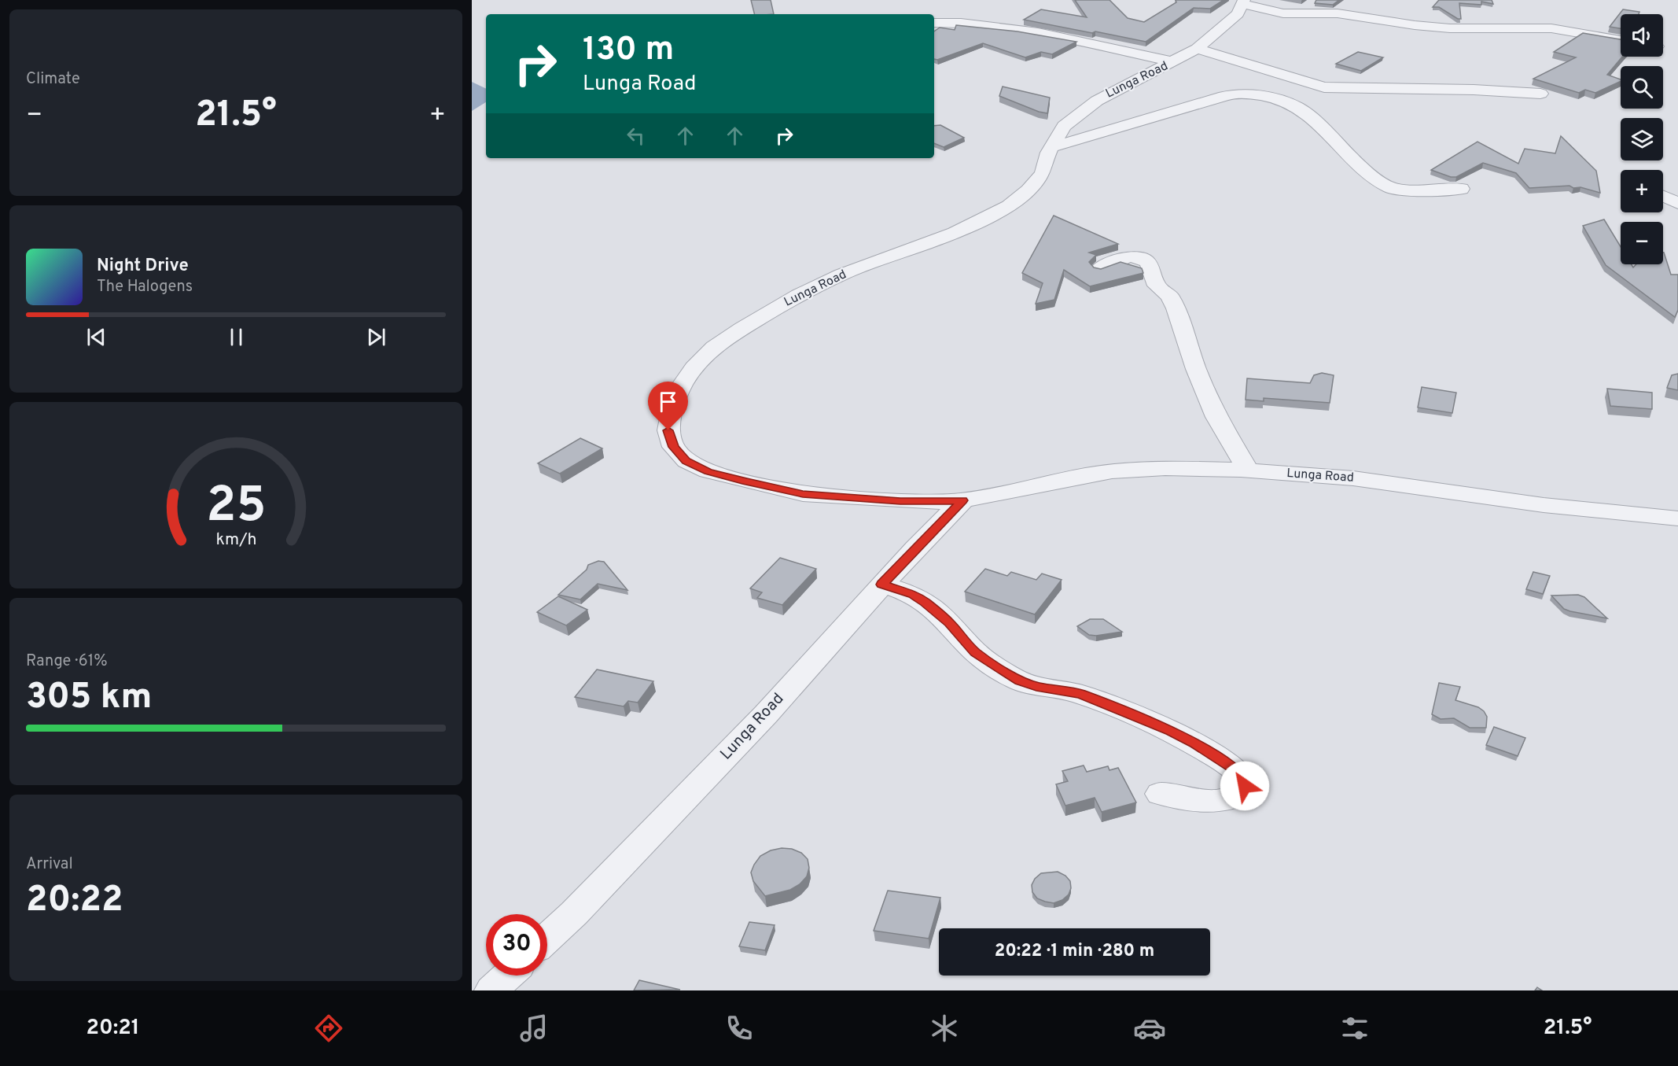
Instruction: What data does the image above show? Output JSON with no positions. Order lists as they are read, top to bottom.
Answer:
{
  "streets": {
    "street": ["Lunga Road"]
  },
  "page": {
    "tile": [
      "Climate",
      ["Range · 61%", "305 km"],
      ["Arrival", "20:22"]
    ],
    "map_buttons": ["+", "−"],
    "turn": ["130 m", "Lunga Road"],
    "heat": ["−", "21.5°", "+"],
    "song": ["Night Drive", "The Halogens"],
    "limit": "30",
    "trip": "20:22 · 1 min · 280 m",
    "tabs": ["20:21", "21.5°"],
    "gauge": ["25", "km/h"]
  }
}
